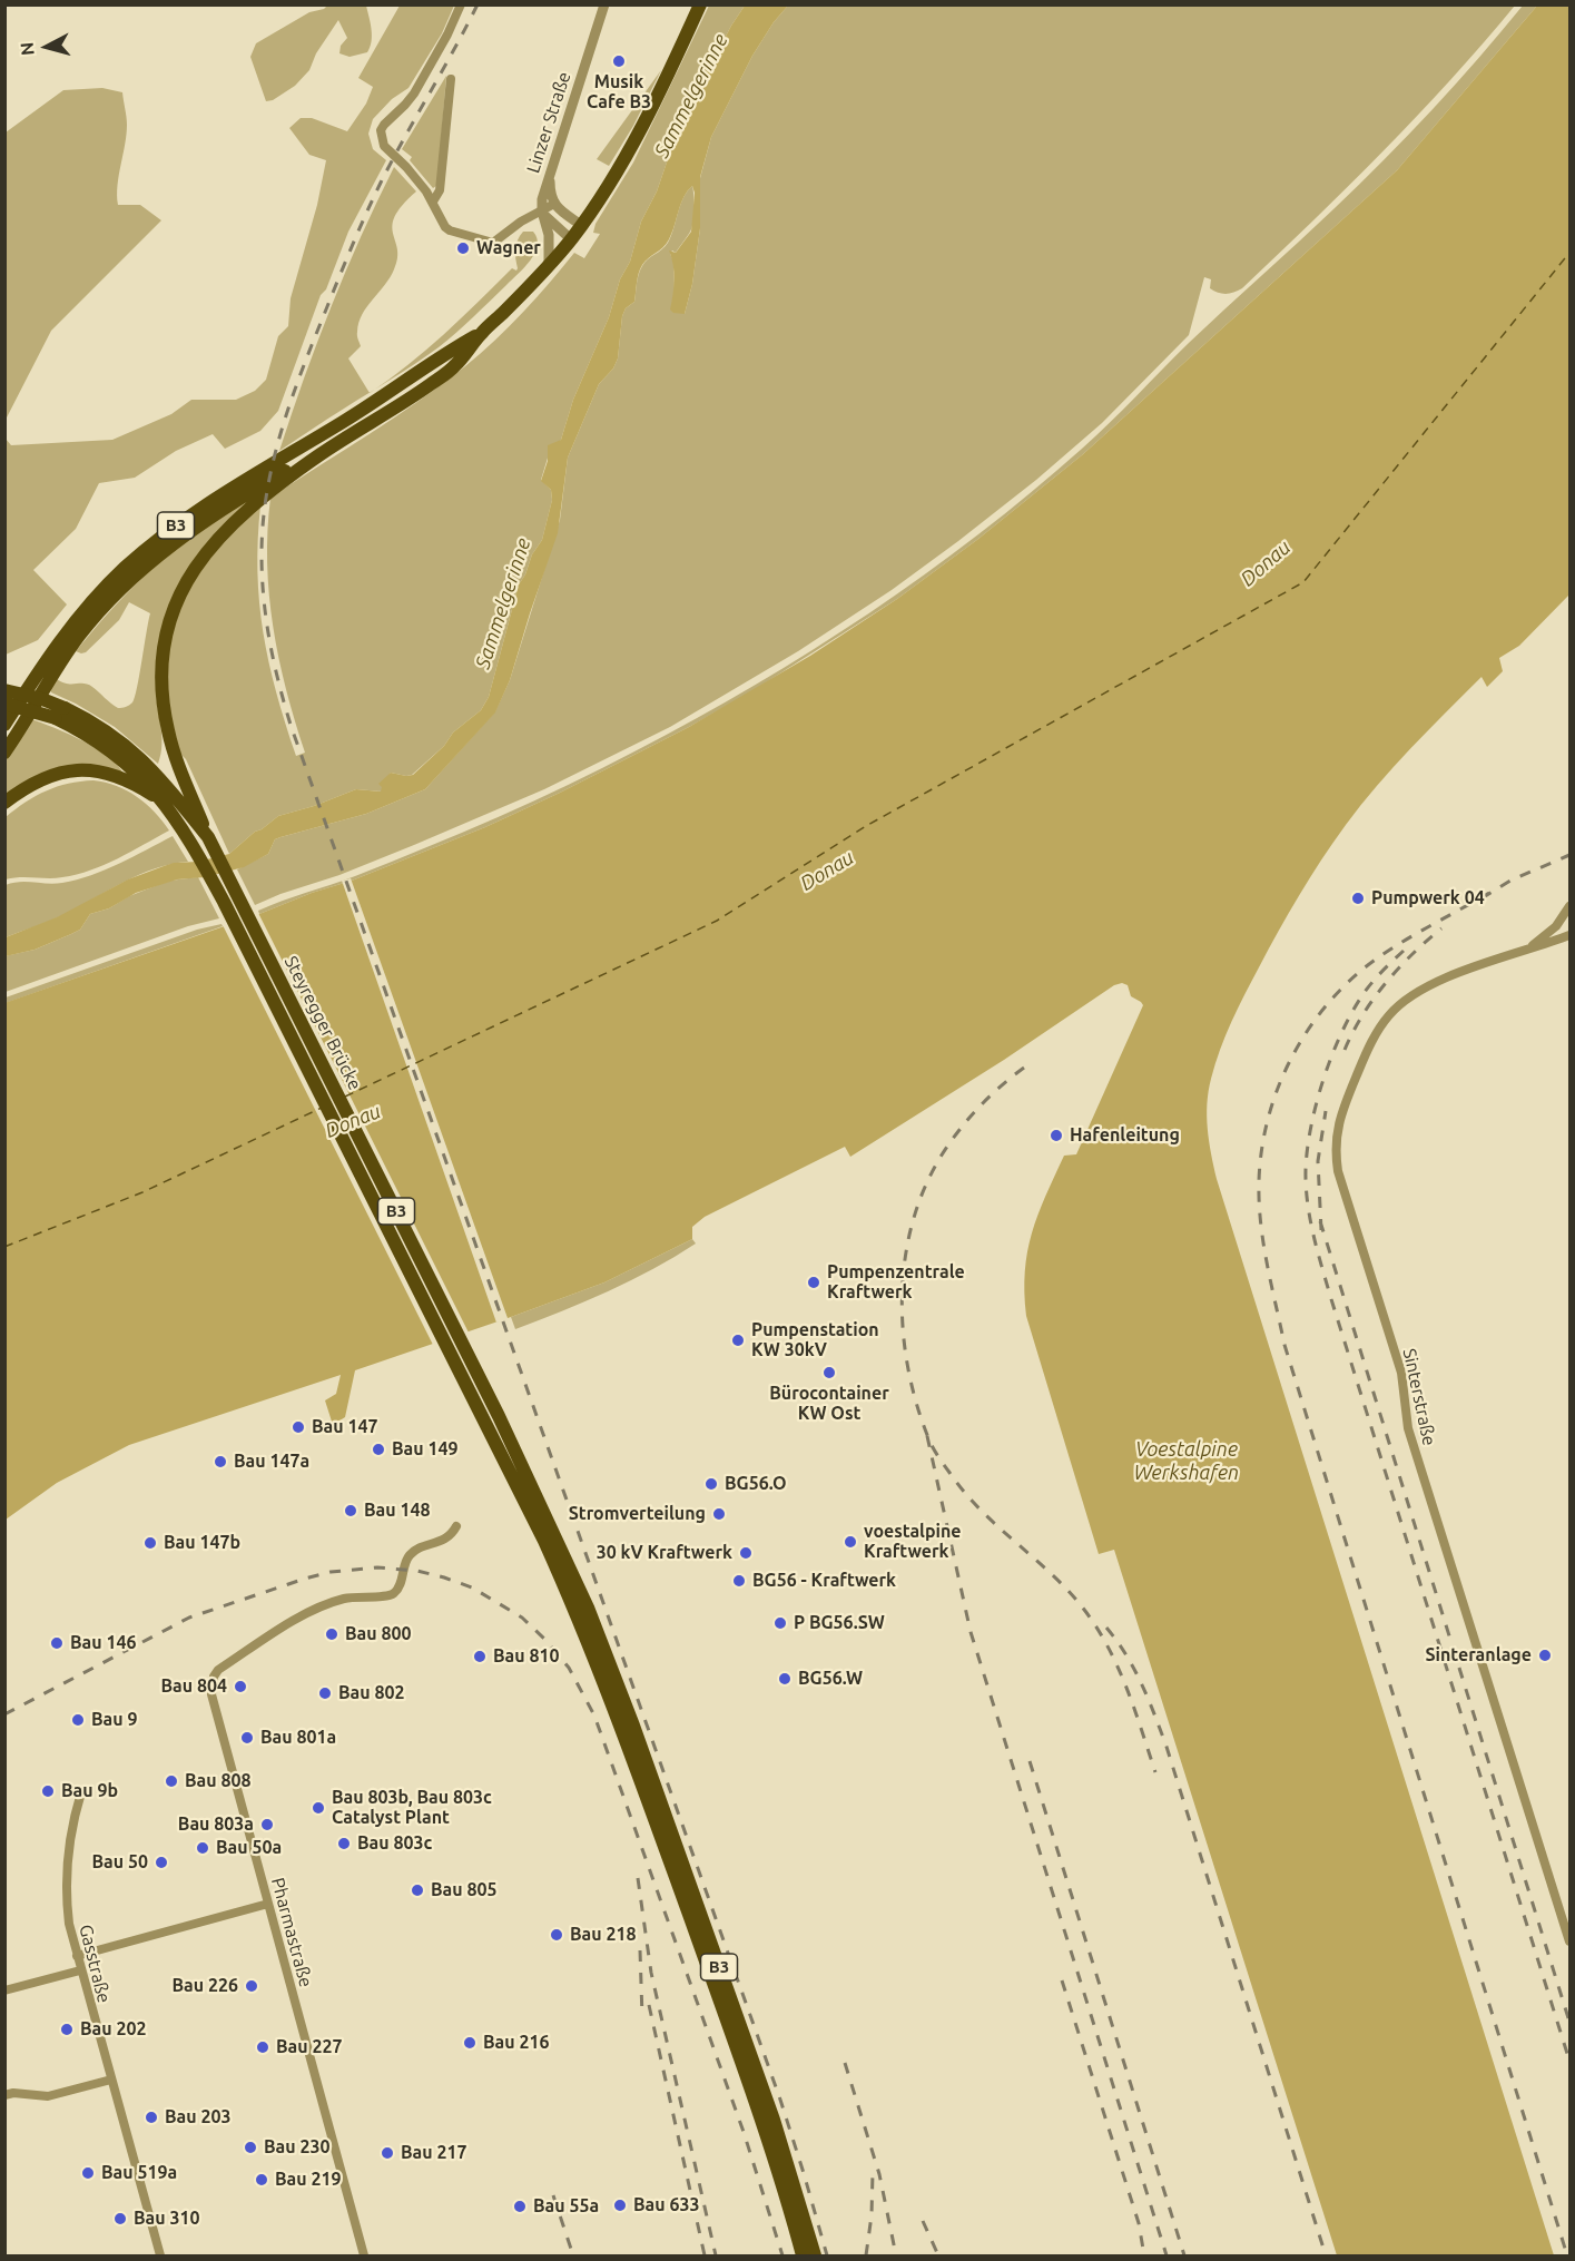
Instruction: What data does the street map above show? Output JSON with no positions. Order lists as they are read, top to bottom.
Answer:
{
  "streets": {
    "main road": ["B3", "Steyregger Brücke"],
    "street": [
      "Linzer Straße",
      "Sinterstraße",
      "Pharmastraße",
      "Gasstraße"
    ]
  },
  "crossings": [
    ["B3", "Steyregger Brücke"]
  ],
  "water": ["Sammelgerinne", "Donau", "Voestalpine Werkshafen"],
  "places": [
    "Musik Cafe B3",
    "Wagner",
    "Pumpwerk 04",
    "Hafenleitung",
    "Pumpenzentrale Kraftwerk",
    "Pumpenstation KW 30kV",
    "Bürocontainer KW Ost",
    "Bau 147",
    "Bau 149",
    "Bau 147a",
    "BG56.O",
    "Bau 148",
    "Stromverteilung",
    "voestalpine Kraftwerk",
    "Bau 147b",
    "30 kV Kraftwerk",
    "BG56 - Kraftwerk",
    "P BG56.SW",
    "Bau 800",
    "Bau 146",
    "Sinteranlage",
    "Bau 810",
    "BG56.W",
    "Bau 804",
    "Bau 802",
    "Bau 9",
    "Bau 801a",
    "Bau 808",
    "Bau 9b",
    "Bau 803b, Bau 803c Catalyst Plant",
    "Bau 803a",
    "Bau 803c",
    "Bau 50a",
    "Bau 50",
    "Bau 805",
    "Bau 218",
    "Bau 226",
    "Bau 202",
    "Bau 216",
    "Bau 227",
    "Bau 203",
    "Bau 230",
    "Bau 217",
    "Bau 519a",
    "Bau 219",
    "Bau 633",
    "Bau 55a",
    "Bau 310"
  ],
  "north": "left"
}
